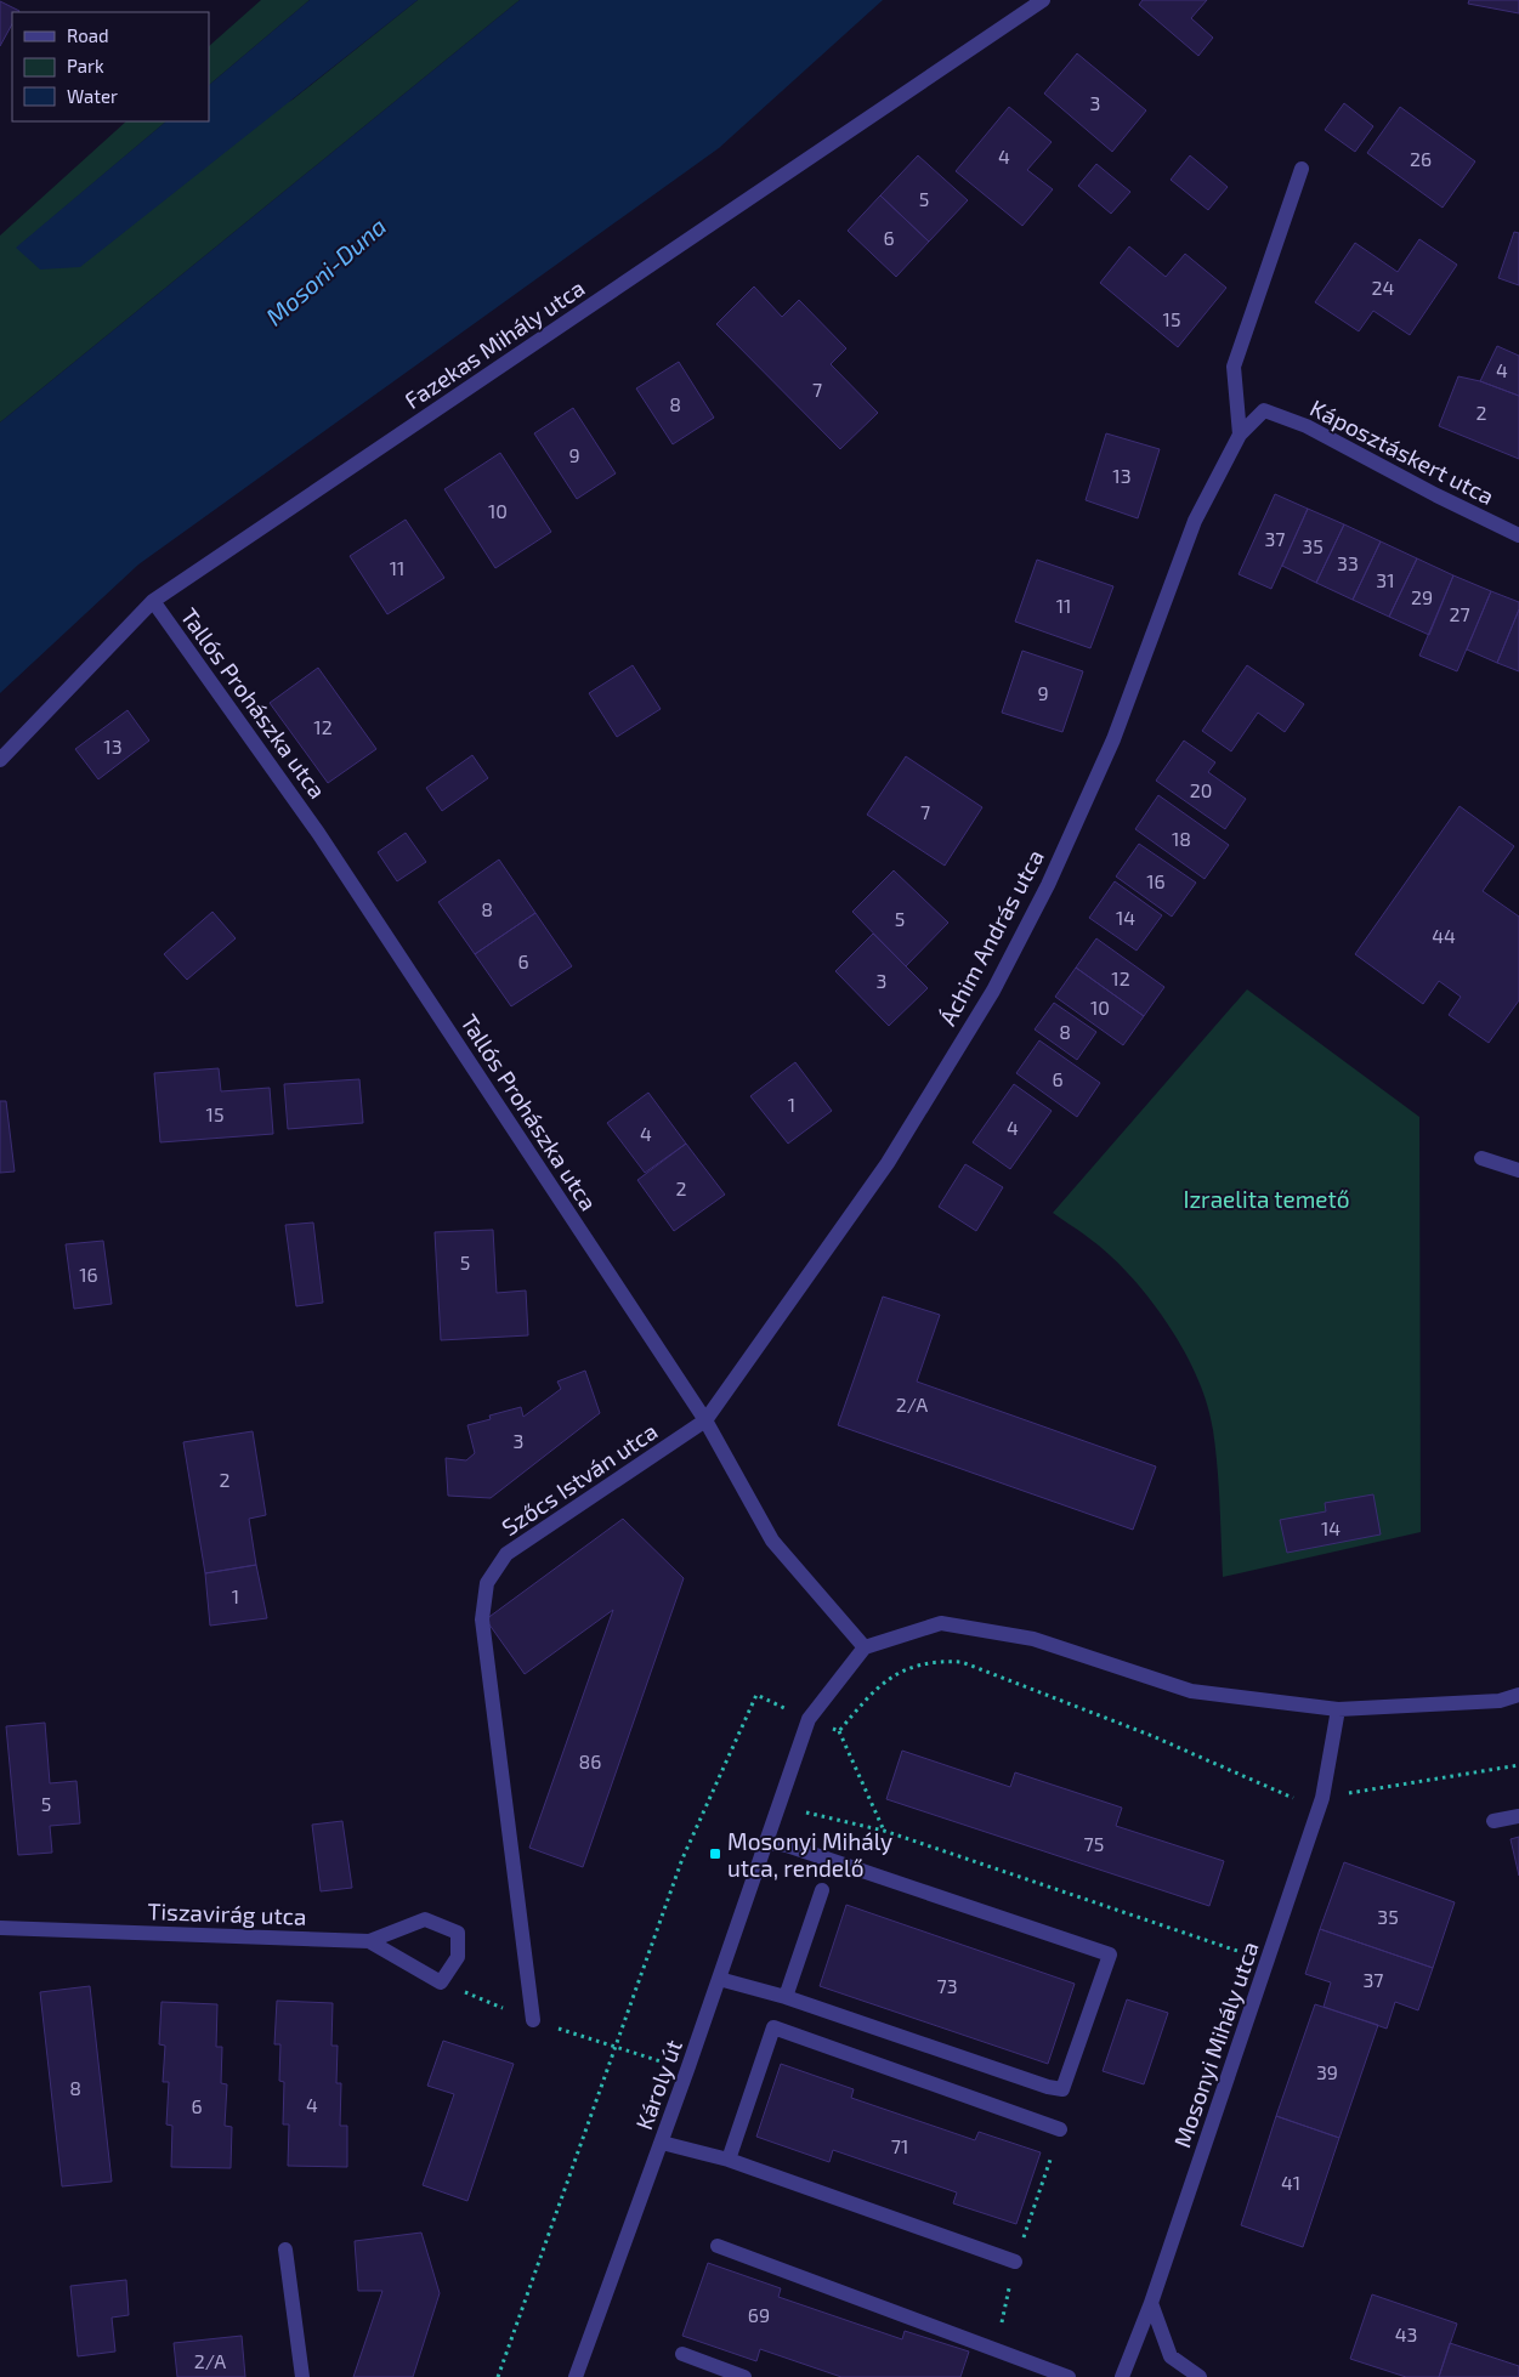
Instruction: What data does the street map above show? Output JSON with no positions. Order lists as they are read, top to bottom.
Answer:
{
  "streets": {
    "street": [
      "Fazekas Mihály utca",
      "Káposztáskert utca",
      "Tallós Prohászka utca",
      "Áchim András utca",
      "Szőcs István utca",
      "Tiszavirág utca",
      "Mosonyi Mihály utca",
      "Károly út"
    ]
  },
  "crossings": [
    ["Fazekas Mihály utca", "Tallós Prohászka utca"],
    ["Káposztáskert utca", "Áchim András utca"],
    ["Tallós Prohászka utca", "Áchim András utca"],
    ["Tallós Prohászka utca", "Szőcs István utca"],
    ["Áchim András utca", "Szőcs István utca"]
  ],
  "water": ["Mosoni-Duna"],
  "parks": ["Izraelita temető"],
  "places": {
    "transit": ["Mosonyi Mihály utca, rendelő"]
  },
  "house_numbers": [
    "3",
    "4",
    "26",
    "5",
    "6",
    "24",
    "15",
    "4",
    "7",
    "8",
    "2",
    "9",
    "13",
    "10",
    "37",
    "35",
    "33",
    "11",
    "31",
    "29",
    "11",
    "27",
    "9",
    "12",
    "13",
    "20",
    "7",
    "18",
    "16",
    "8",
    "14",
    "5",
    "44",
    "6",
    "12",
    "3",
    "10",
    "8",
    "6",
    "1",
    "15",
    "4",
    "4",
    "2",
    "5",
    "16",
    "2/A",
    "3",
    "2",
    "14",
    "1",
    "86",
    "5",
    "75",
    "35",
    "37",
    "73",
    "39",
    "8",
    "4",
    "6",
    "71",
    "41",
    "69",
    "43",
    "2/A"
  ],
  "legend": ["Road", "Park", "Water"]
}
